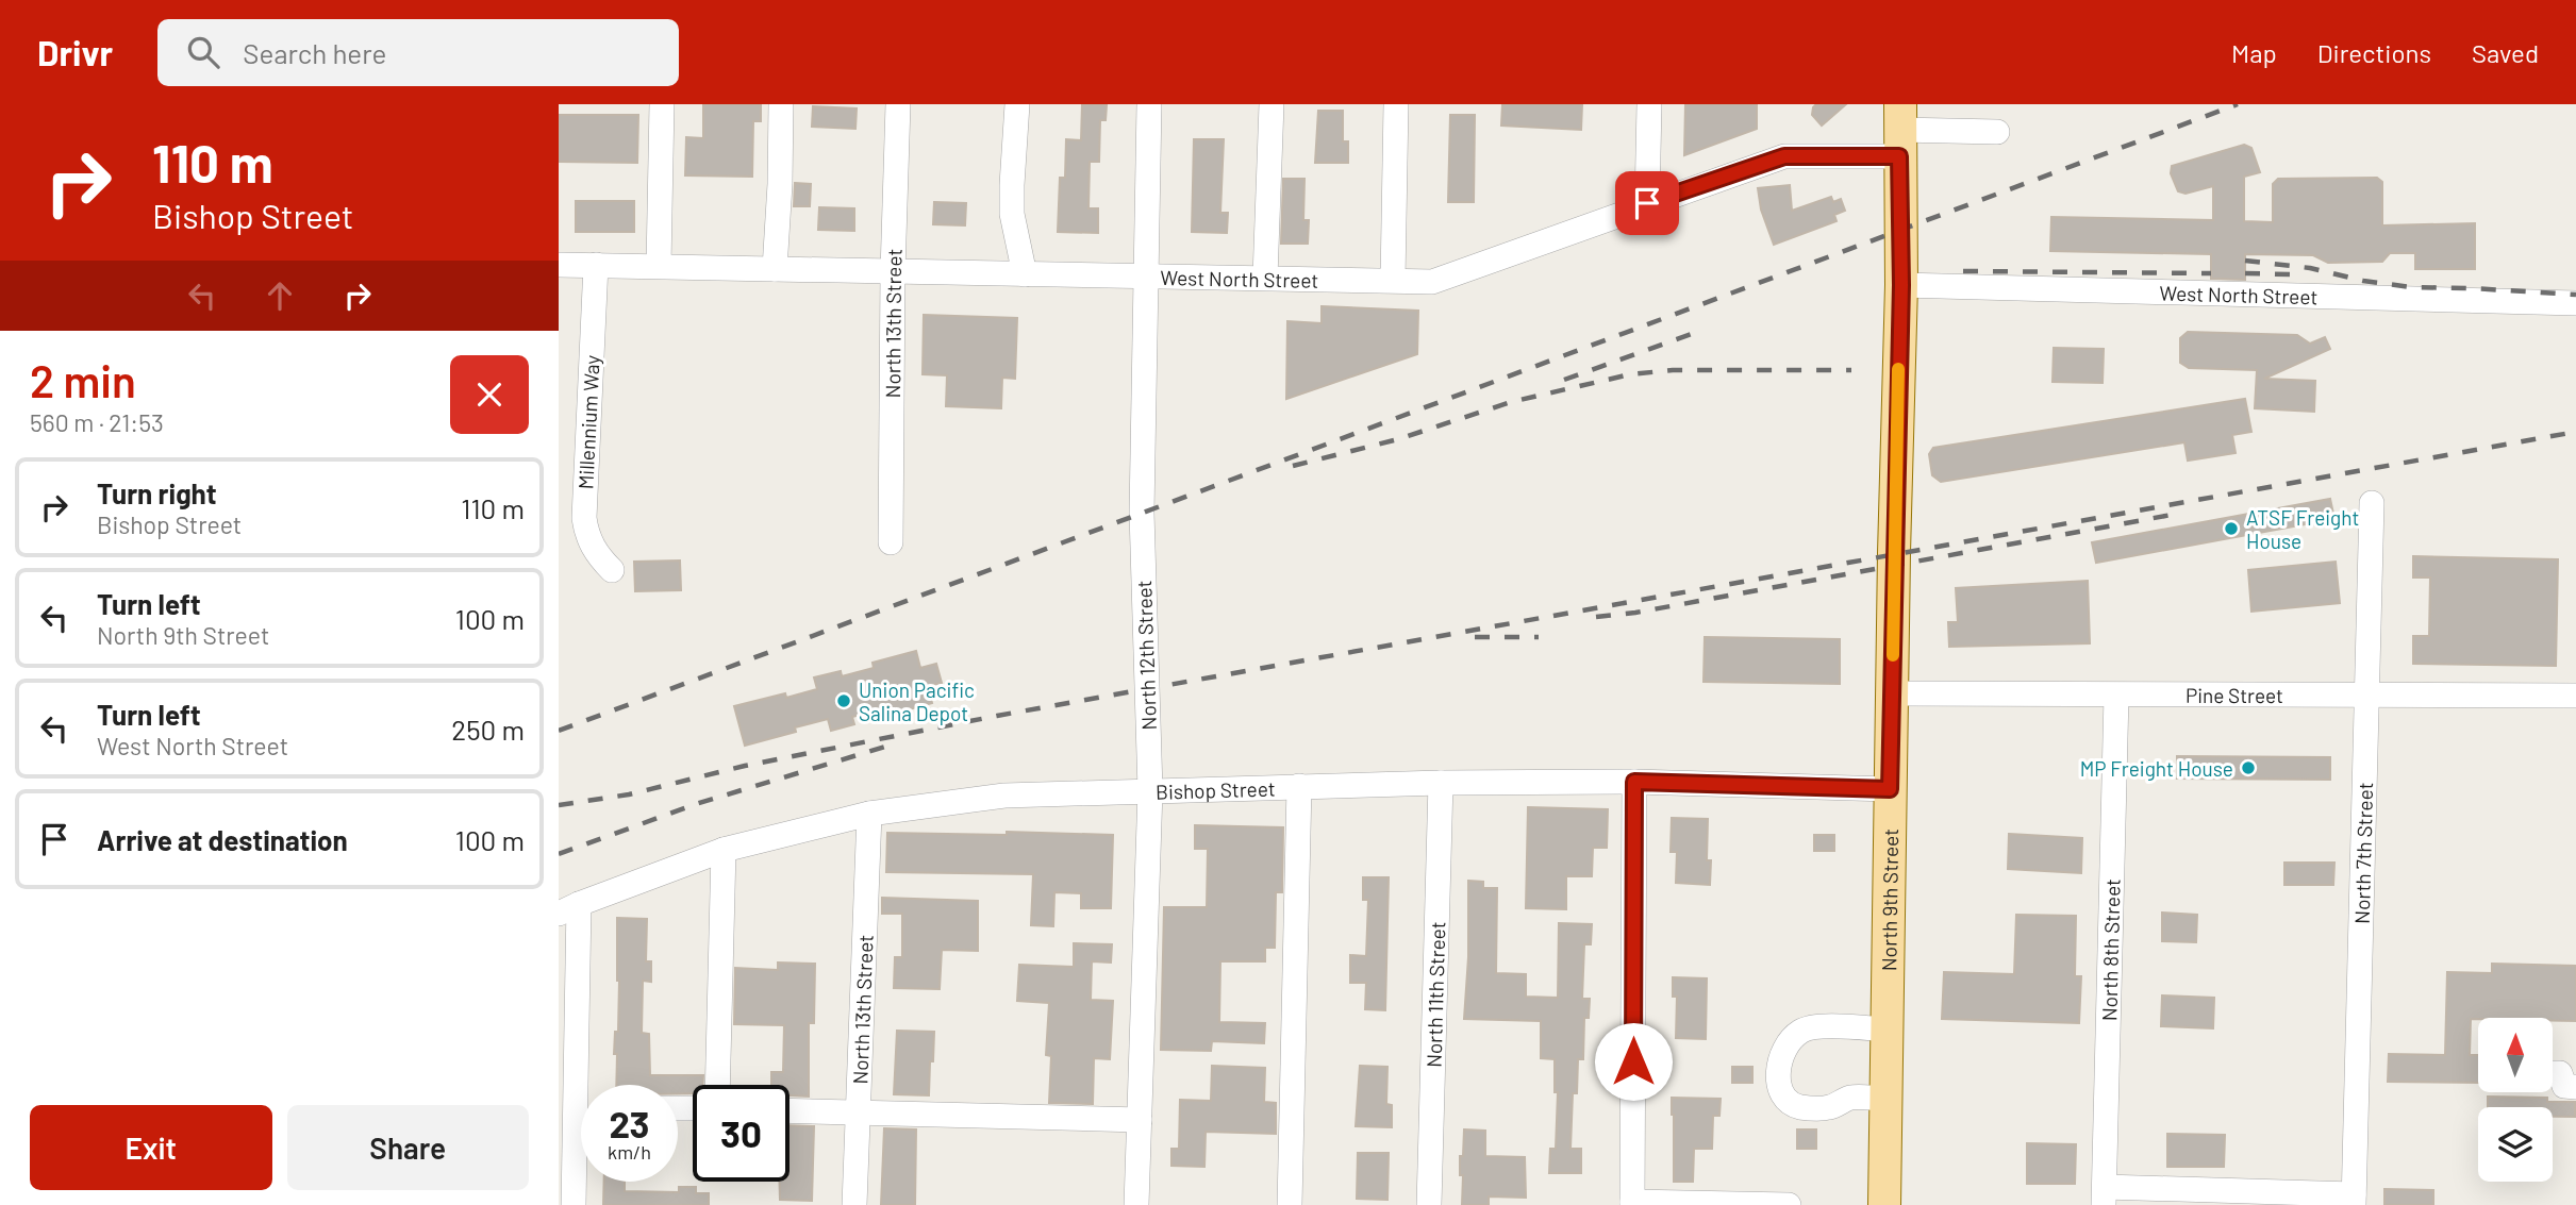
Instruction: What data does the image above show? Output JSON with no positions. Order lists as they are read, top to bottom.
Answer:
{
  "streets": {
    "main road": ["North 9th Street"],
    "street": [
      "West North Street",
      "North 13th Street",
      "Millennium Way",
      "North 12th Street",
      "Pine Street",
      "Bishop Street",
      "North 7th Street",
      "North 8th Street",
      "North 11th Street"
    ]
  },
  "crossings": [
    ["West North Street", "North 13th Street"],
    ["West North Street", "Millennium Way"],
    ["West North Street", "North 12th Street"],
    ["West North Street", "North 9th Street"],
    ["North 13th Street", "Bishop Street"],
    ["North 12th Street", "Bishop Street"],
    ["Pine Street", "North 7th Street"],
    ["Pine Street", "North 9th Street"],
    ["Pine Street", "North 8th Street"],
    ["Bishop Street", "North 9th Street"],
    ["Bishop Street", "North 11th Street"]
  ],
  "places": ["ATSF Freight House", "Union Pacific Salina Depot", "MP Freight House"],
  "north": "top",
  "page": {
    "header": "Drivr",
    "search": "Search here",
    "nav": ["Map", "Directions", "Saved"],
    "turn": ["110 m", "Bishop Street"],
    "heading": ["2 min", "560 m · 21:53"],
    "list": [
      {
        "name": "Turn right",
        "note": "Bishop Street",
        "value": "110 m"
      },
      {
        "name": "Turn left",
        "note": "North 9th Street",
        "value": "100 m"
      },
      {
        "name": "Turn left",
        "note": "West North Street",
        "value": "250 m"
      },
      {
        "name": "Arrive at destination",
        "value": "100 m"
      }
    ],
    "speed": "23 km/h",
    "limit": "30",
    "buttons": ["Exit", "Share"]
  }
}
